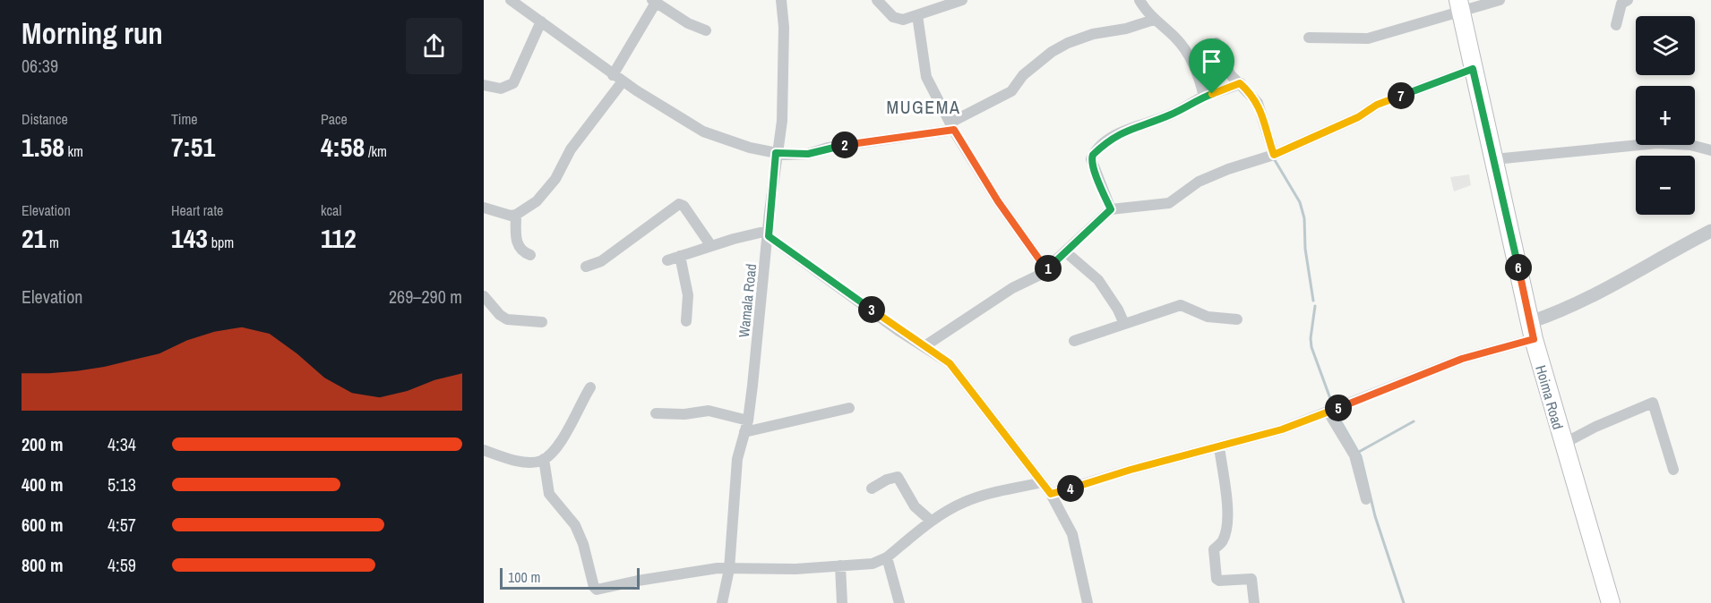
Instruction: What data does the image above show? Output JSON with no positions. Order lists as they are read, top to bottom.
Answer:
{
  "streets": {
    "main road": ["Hoima Road"],
    "street": ["Wamala Road"]
  },
  "districts": ["MUGEMA"],
  "scale_bar": "100 m",
  "page": {
    "heading": ["Morning run", "06:39"],
    "map_buttons": ["+", "−"],
    "pins": [
      "7",
      "2",
      "6",
      "1",
      "3",
      "5",
      "4"
    ],
    "stats": [
      ["Distance", "1.58 km"],
      ["Time", "7:51"],
      ["Pace", "4:58 /km"],
      ["Elevation", "21 m"],
      ["Heart rate", "143 bpm"],
      ["kcal", "112"]
    ],
    "chart": ["Elevation", "269–290 m"],
    "list": [
      {
        "name": "200 m",
        "note": "4:34"
      },
      {
        "name": "400 m",
        "note": "5:13"
      },
      {
        "name": "600 m",
        "note": "4:57"
      },
      {
        "name": "800 m",
        "note": "4:59"
      }
    ],
    "scale": "100 m"
  }
}
